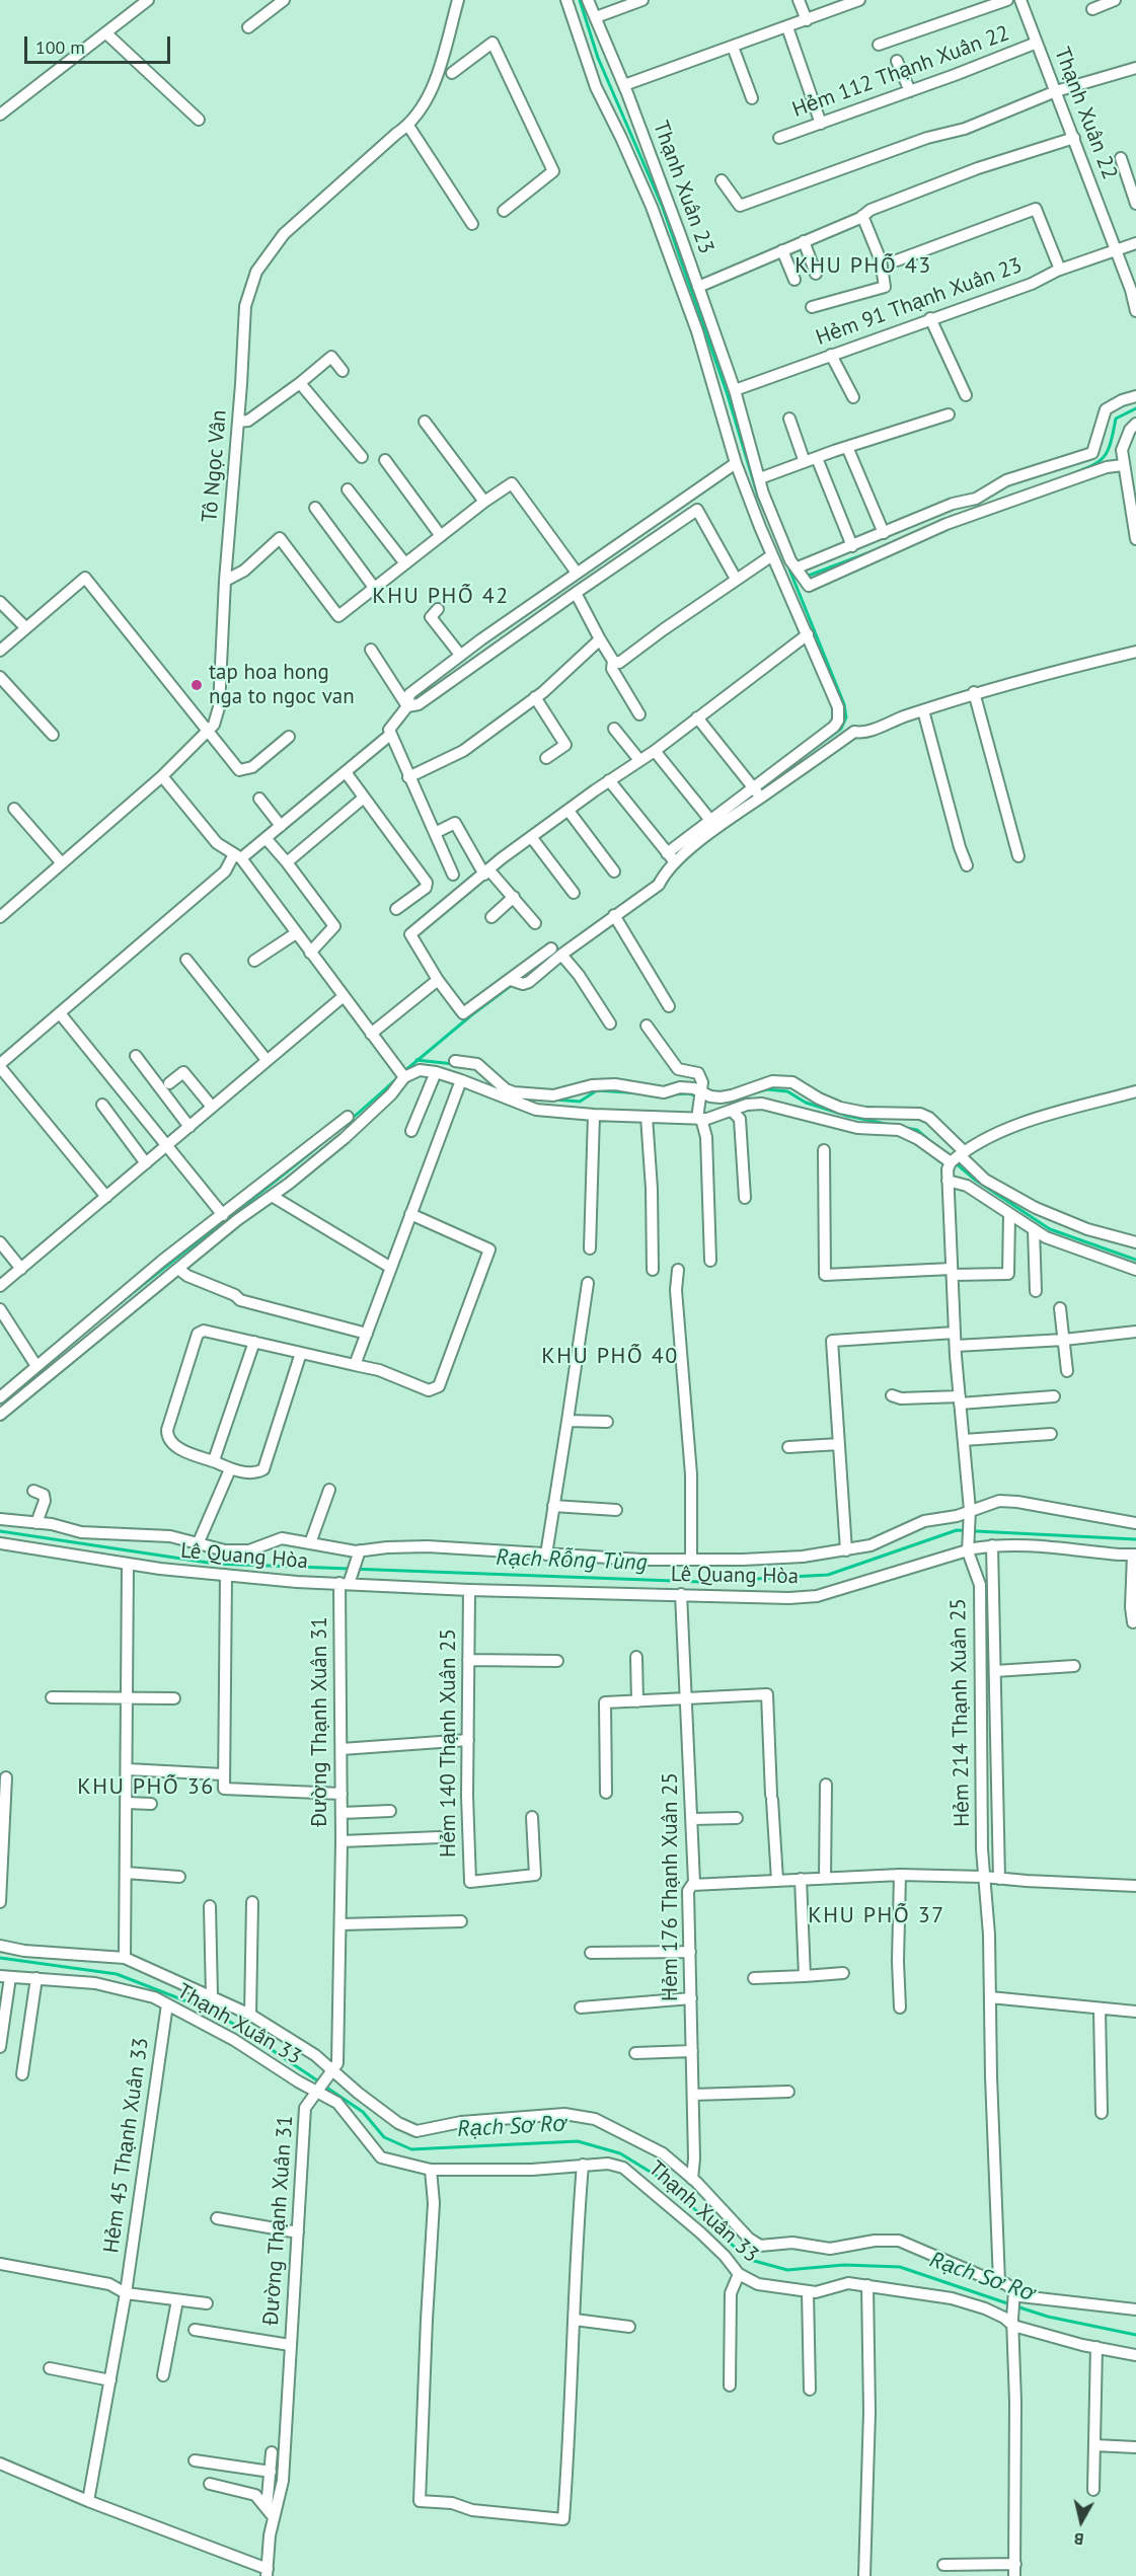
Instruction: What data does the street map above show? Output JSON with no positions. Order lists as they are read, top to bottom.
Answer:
{
  "streets": {
    "street": [
      "Hẻm 112 Thạnh Xuân 22",
      "Thạnh Xuân 22",
      "Thạnh Xuân 23",
      "Hẻm 91 Thạnh Xuân 23",
      "Tô Ngọc Vân",
      "Lê Quang Hòa",
      "Hẻm 214 Thạnh Xuân 25",
      "Đường Thạnh Xuân 31",
      "Hẻm 140 Thạnh Xuân 25",
      "Hẻm 176 Thạnh Xuân 25",
      "Thạnh Xuân 33",
      "Hẻm 45 Thạnh Xuân 33"
    ]
  },
  "crossings": [
    ["Hẻm 112 Thạnh Xuân 22", "Thạnh Xuân 22"],
    ["Thạnh Xuân 22", "Hẻm 91 Thạnh Xuân 23"],
    ["Thạnh Xuân 23", "Hẻm 91 Thạnh Xuân 23"],
    ["Lê Quang Hòa", "Hẻm 214 Thạnh Xuân 25"],
    ["Lê Quang Hòa", "Đường Thạnh Xuân 31"],
    ["Lê Quang Hòa", "Hẻm 140 Thạnh Xuân 25"],
    ["Lê Quang Hòa", "Hẻm 176 Thạnh Xuân 25"],
    ["Đường Thạnh Xuân 31", "Thạnh Xuân 33"],
    ["Thạnh Xuân 33", "Hẻm 45 Thạnh Xuân 33"]
  ],
  "districts": [
    "KHU PHỐ 43",
    "KHU PHỐ 42",
    "KHU PHỐ 40",
    "KHU PHỐ 36",
    "KHU PHỐ 37"
  ],
  "water": ["Rạch Rỗng Tùng", "Rạch Sơ Rơ"],
  "places": ["tap hoa hong nga to ngoc van"],
  "scale_bar": "100 m",
  "north": "bottom"
}
